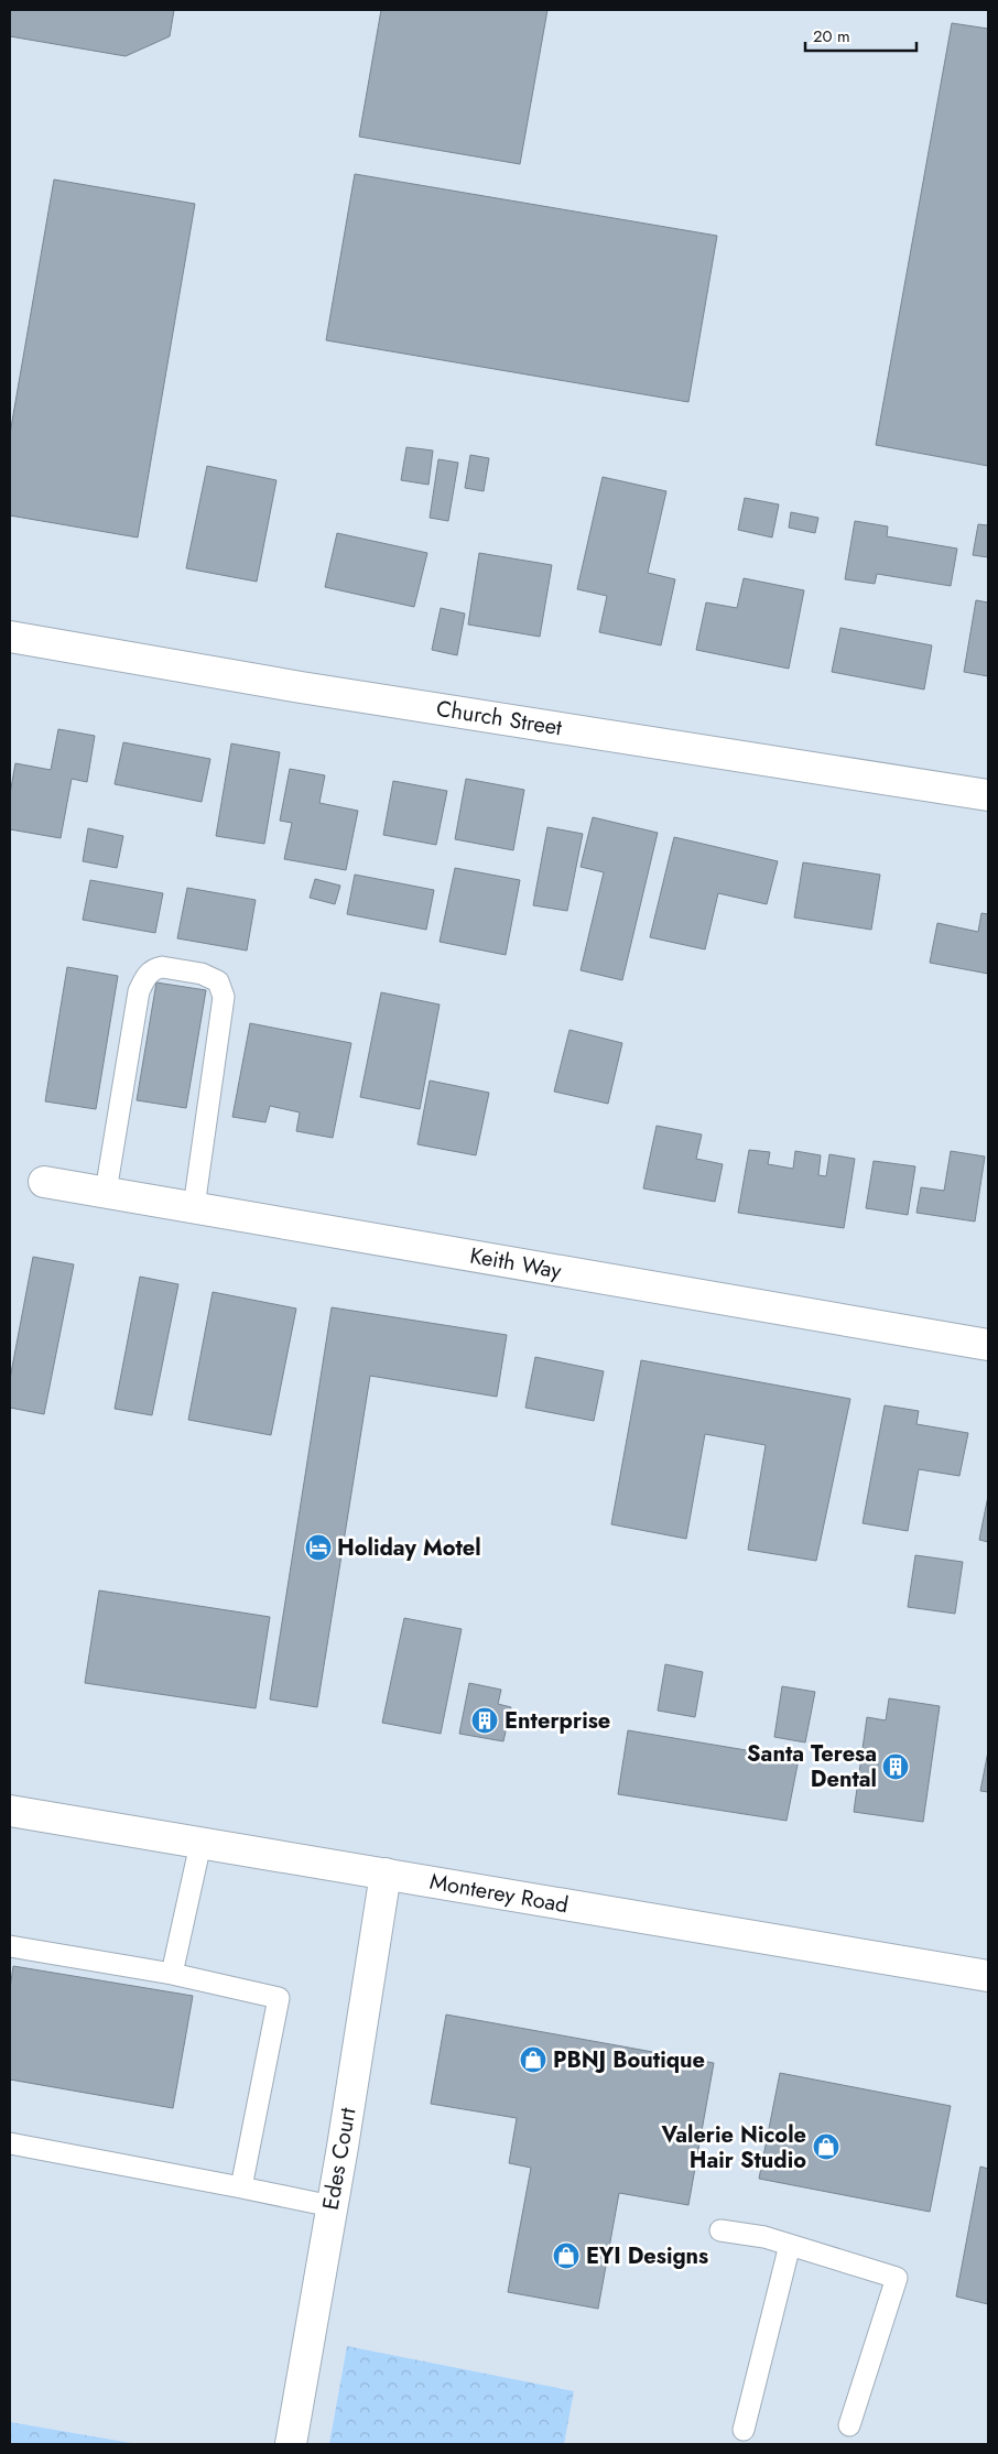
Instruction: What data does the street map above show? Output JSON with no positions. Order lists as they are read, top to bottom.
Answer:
{
  "streets": {
    "street": [
      "Church Street",
      "Keith Way",
      "Monterey Road",
      "Edes Court"
    ]
  },
  "crossings": [
    ["Monterey Road", "Edes Court"]
  ],
  "places": {
    "hotel": ["Holiday Motel"],
    "building": ["Enterprise", "Santa Teresa Dental"],
    "shop": ["PBNJ Boutique", "Valerie Nicole Hair Studio", "EYI Designs"]
  },
  "scale_bar": "20 m"
}
